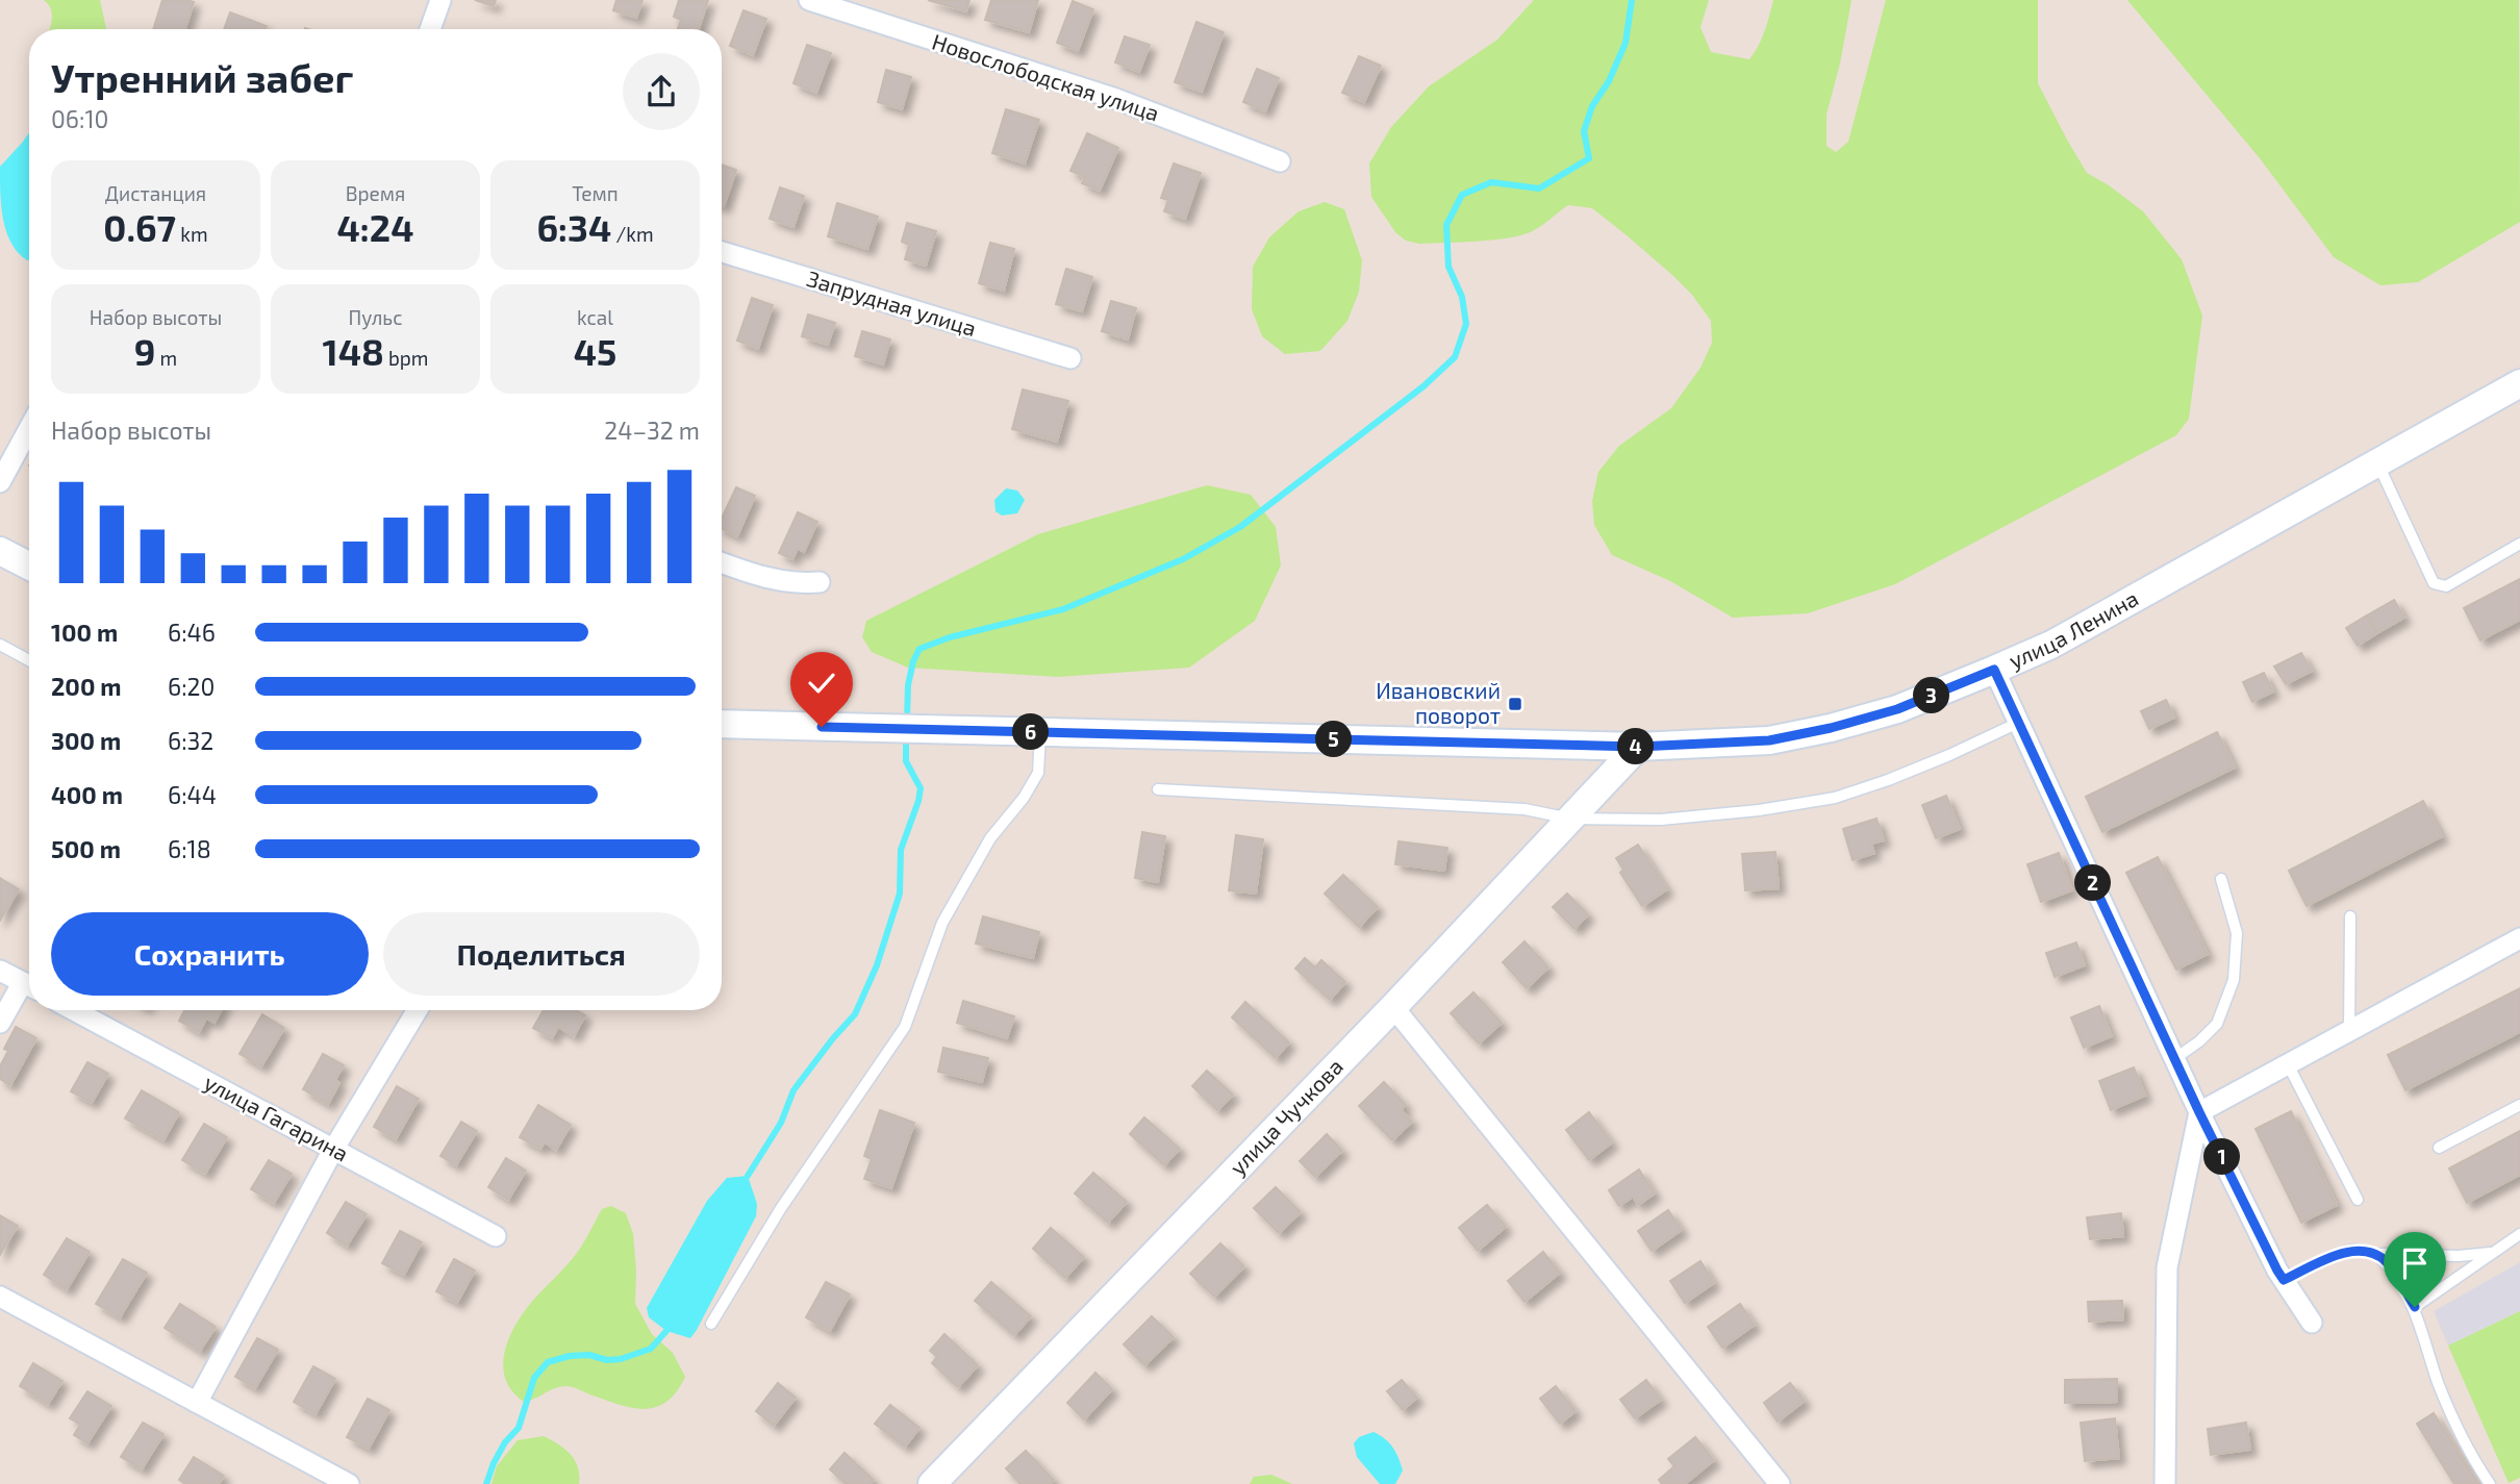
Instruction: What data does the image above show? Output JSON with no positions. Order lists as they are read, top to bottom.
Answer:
{
  "streets": {
    "main road": ["улица Ленина", "улица Чучкова"],
    "street": ["Новослободская улица", "Запрудная улица", "улица Гагарина"]
  },
  "crossings": [
    ["улица Ленина", "улица Чучкова"]
  ],
  "places": {
    "transit": ["Ивановский поворот"]
  },
  "page": {
    "heading": ["Утренний забег", "06:10"],
    "stats": [
      ["Дистанция", "0.67 km"],
      ["Время", "4:24"],
      ["Темп", "6:34 /km"],
      ["Набор высоты", "9 m"],
      ["Пульс", "148 bpm"],
      ["kcal", "45"]
    ],
    "chart": ["Набор высоты", "24–32 m"],
    "list": [
      {
        "name": "100 m",
        "note": "6:46"
      },
      {
        "name": "200 m",
        "note": "6:20"
      },
      {
        "name": "300 m",
        "note": "6:32"
      },
      {
        "name": "400 m",
        "note": "6:44"
      },
      {
        "name": "500 m",
        "note": "6:18"
      }
    ],
    "pins": [
      "3",
      "6",
      "5",
      "4",
      "2",
      "1"
    ],
    "buttons": ["Сохранить", "Поделиться"]
  }
}
